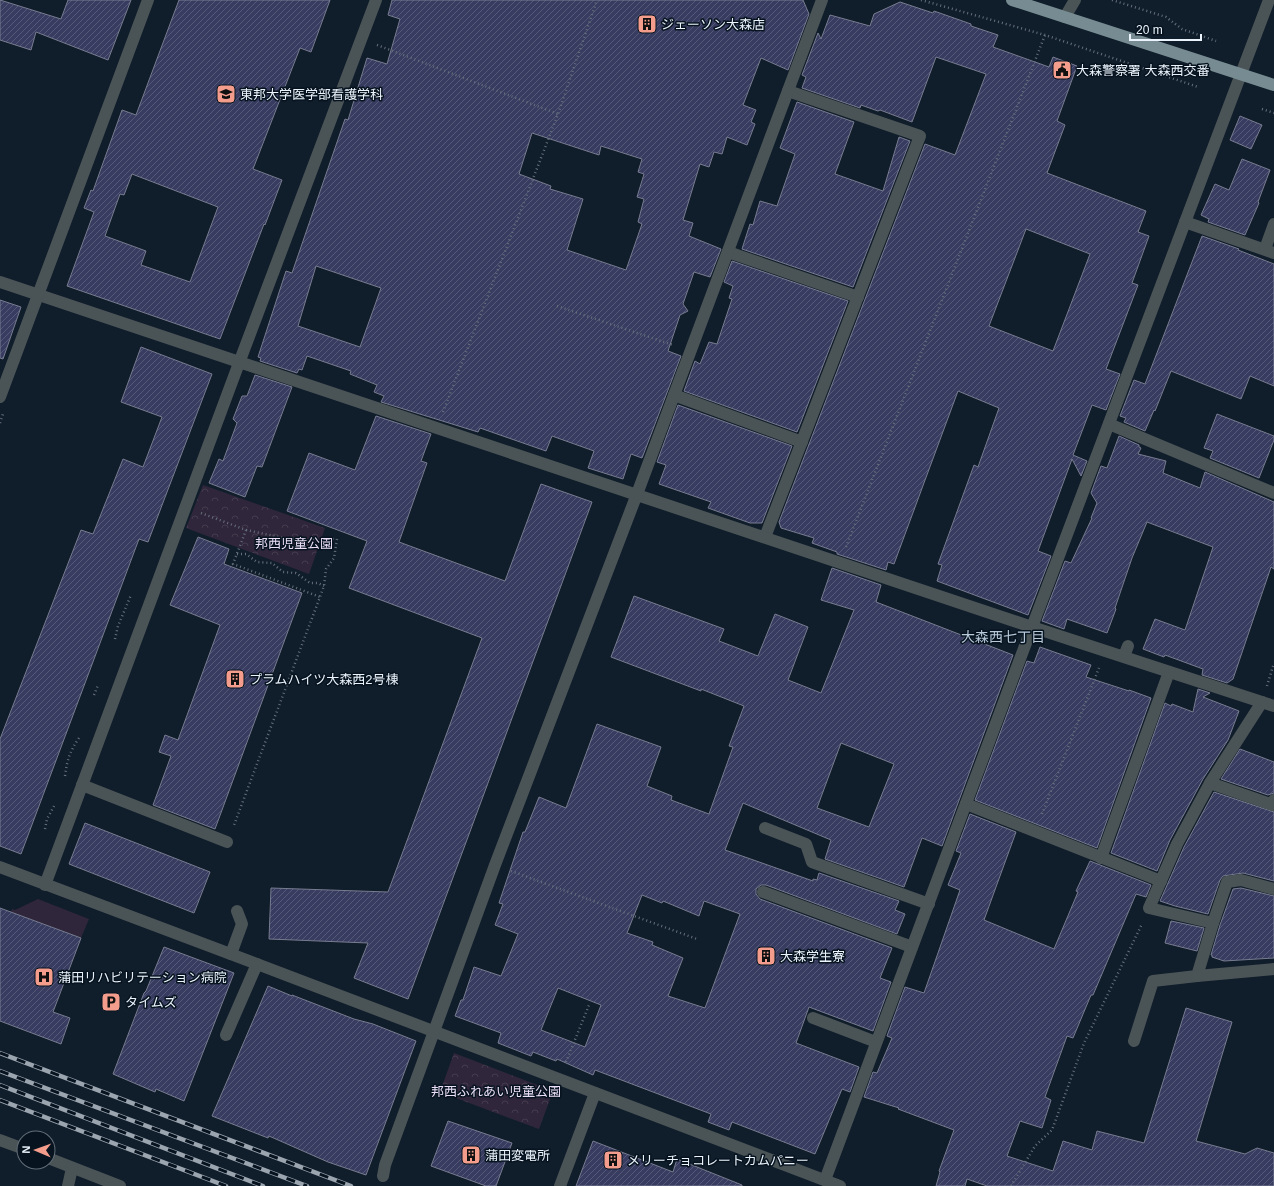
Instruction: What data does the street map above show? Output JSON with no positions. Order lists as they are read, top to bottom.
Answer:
{
  "districts": ["大森西七丁目"],
  "parks": ["邦西児童公園", "邦西ふれあい児童公園"],
  "places": {
    "building": [
      "ジェーソン大森店",
      "プラムハイツ大森西2号棟",
      "大森学生寮",
      "蒲田変電所",
      "メリーチョコレートカムパニー"
    ],
    "public building": ["大森警察署 大森西交番"],
    "school or university": ["東邦大学医学部看護学科"],
    "hospital": ["蒲田リハビリテーション病院"],
    "parking": ["タイムズ"]
  },
  "scale_bar": "20 m",
  "north": "left"
}
